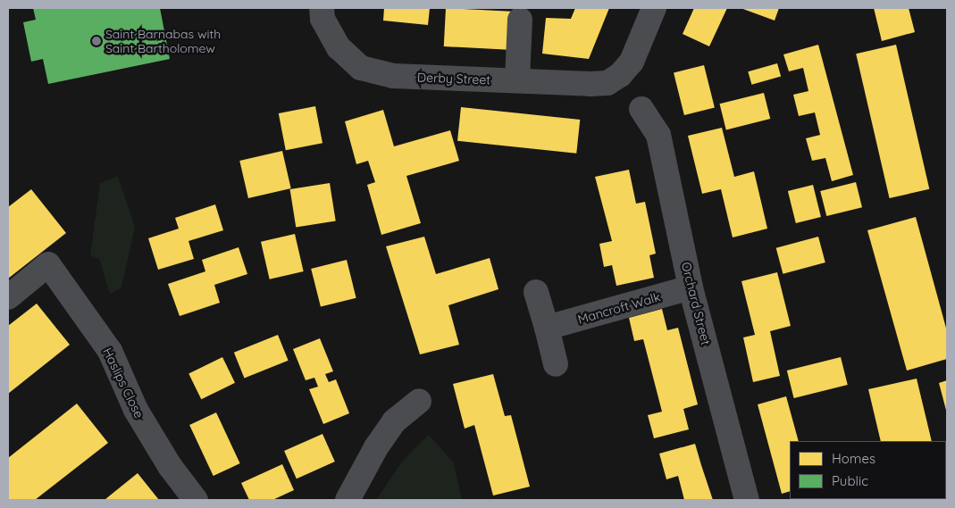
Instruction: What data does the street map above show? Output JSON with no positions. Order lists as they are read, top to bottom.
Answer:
{
  "streets": {
    "street": [
      "Derby Street",
      "Orchard Street",
      "Mancroft Walk",
      "Haslips Close"
    ]
  },
  "crossings": [
    ["Orchard Street", "Mancroft Walk"]
  ],
  "places": ["Saint Barnabas with Saint Bartholomew"],
  "legend": ["Homes", "Public"]
}
